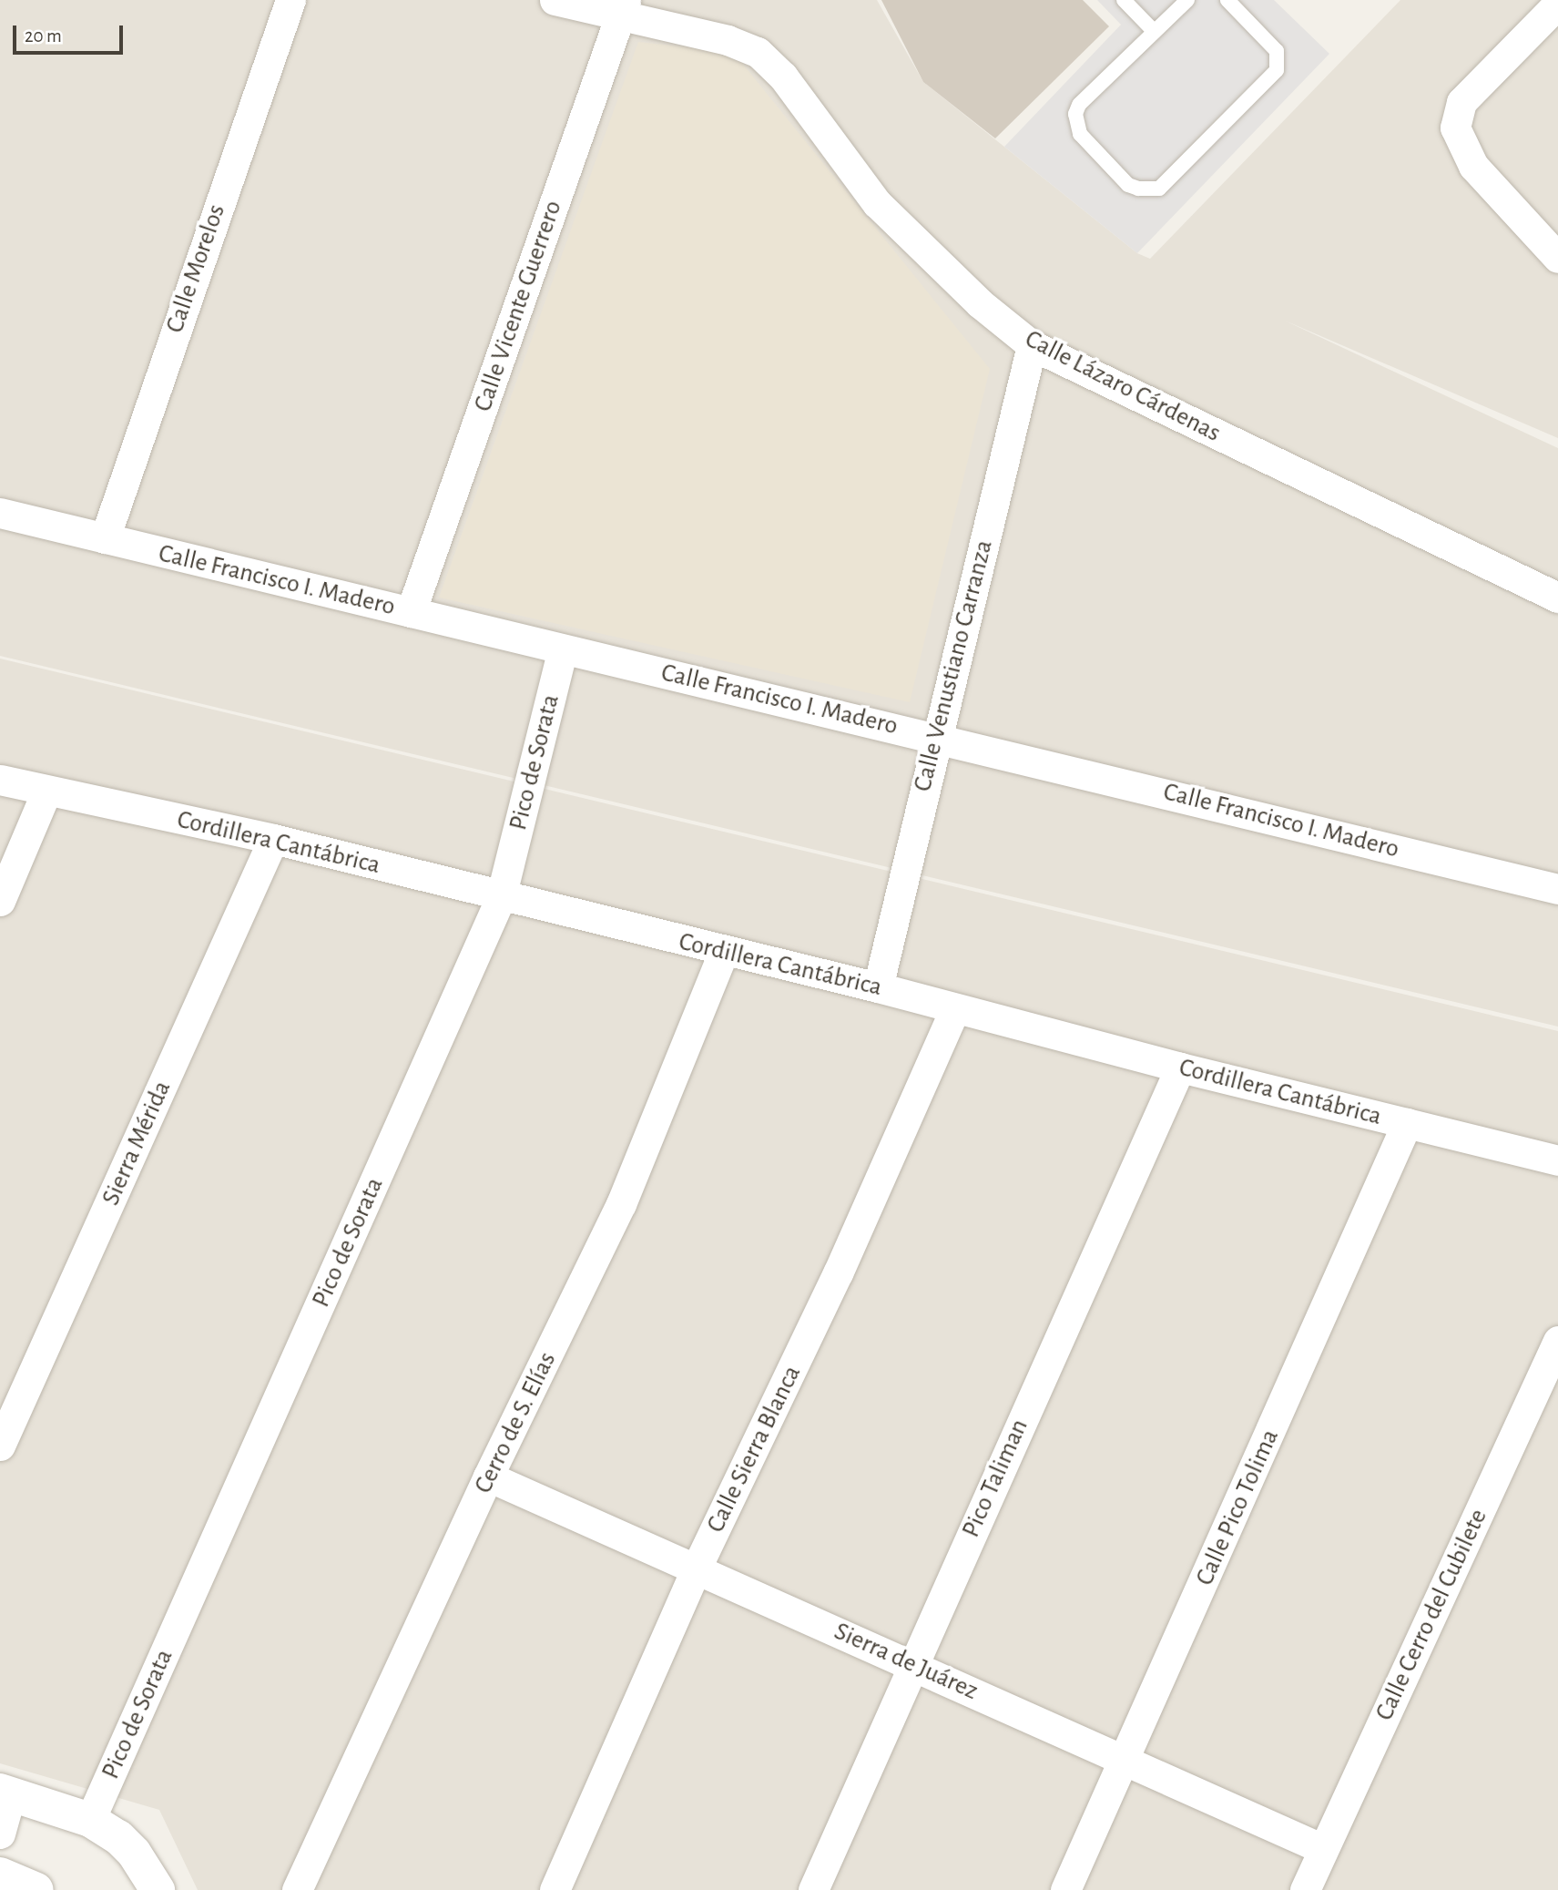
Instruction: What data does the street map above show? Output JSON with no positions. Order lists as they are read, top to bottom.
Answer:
{
  "streets": {
    "street": [
      "Calle Morelos",
      "Calle Vicente Guerrero",
      "Calle Lázaro Cárdenas",
      "Calle Francisco I. Madero",
      "Calle Venustiano Carranza",
      "Pico de Sorata",
      "Cordillera Cantábrica",
      "Sierra Mérida",
      "Cerro de S. Elías",
      "Calle Sierra Blanca",
      "Pico Taliman",
      "Calle Pico Tolima",
      "Calle Cerro del Cubilete",
      "Sierra de Juárez"
    ]
  },
  "crossings": [
    ["Calle Morelos", "Calle Francisco I. Madero"],
    ["Calle Vicente Guerrero", "Calle Lázaro Cárdenas"],
    ["Calle Vicente Guerrero", "Calle Francisco I. Madero"],
    ["Calle Lázaro Cárdenas", "Calle Venustiano Carranza"],
    ["Calle Francisco I. Madero", "Calle Venustiano Carranza"],
    ["Calle Francisco I. Madero", "Pico de Sorata"],
    ["Calle Venustiano Carranza", "Cordillera Cantábrica"],
    ["Pico de Sorata", "Cordillera Cantábrica"],
    ["Cordillera Cantábrica", "Sierra Mérida"],
    ["Cordillera Cantábrica", "Cerro de S. Elías"],
    ["Cordillera Cantábrica", "Calle Sierra Blanca"],
    ["Cordillera Cantábrica", "Pico Taliman"],
    ["Cordillera Cantábrica", "Calle Pico Tolima"],
    ["Cerro de S. Elías", "Sierra de Juárez"],
    ["Calle Sierra Blanca", "Sierra de Juárez"],
    ["Pico Taliman", "Sierra de Juárez"],
    ["Calle Pico Tolima", "Sierra de Juárez"],
    ["Calle Cerro del Cubilete", "Sierra de Juárez"]
  ],
  "scale_bar": "20 m"
}
